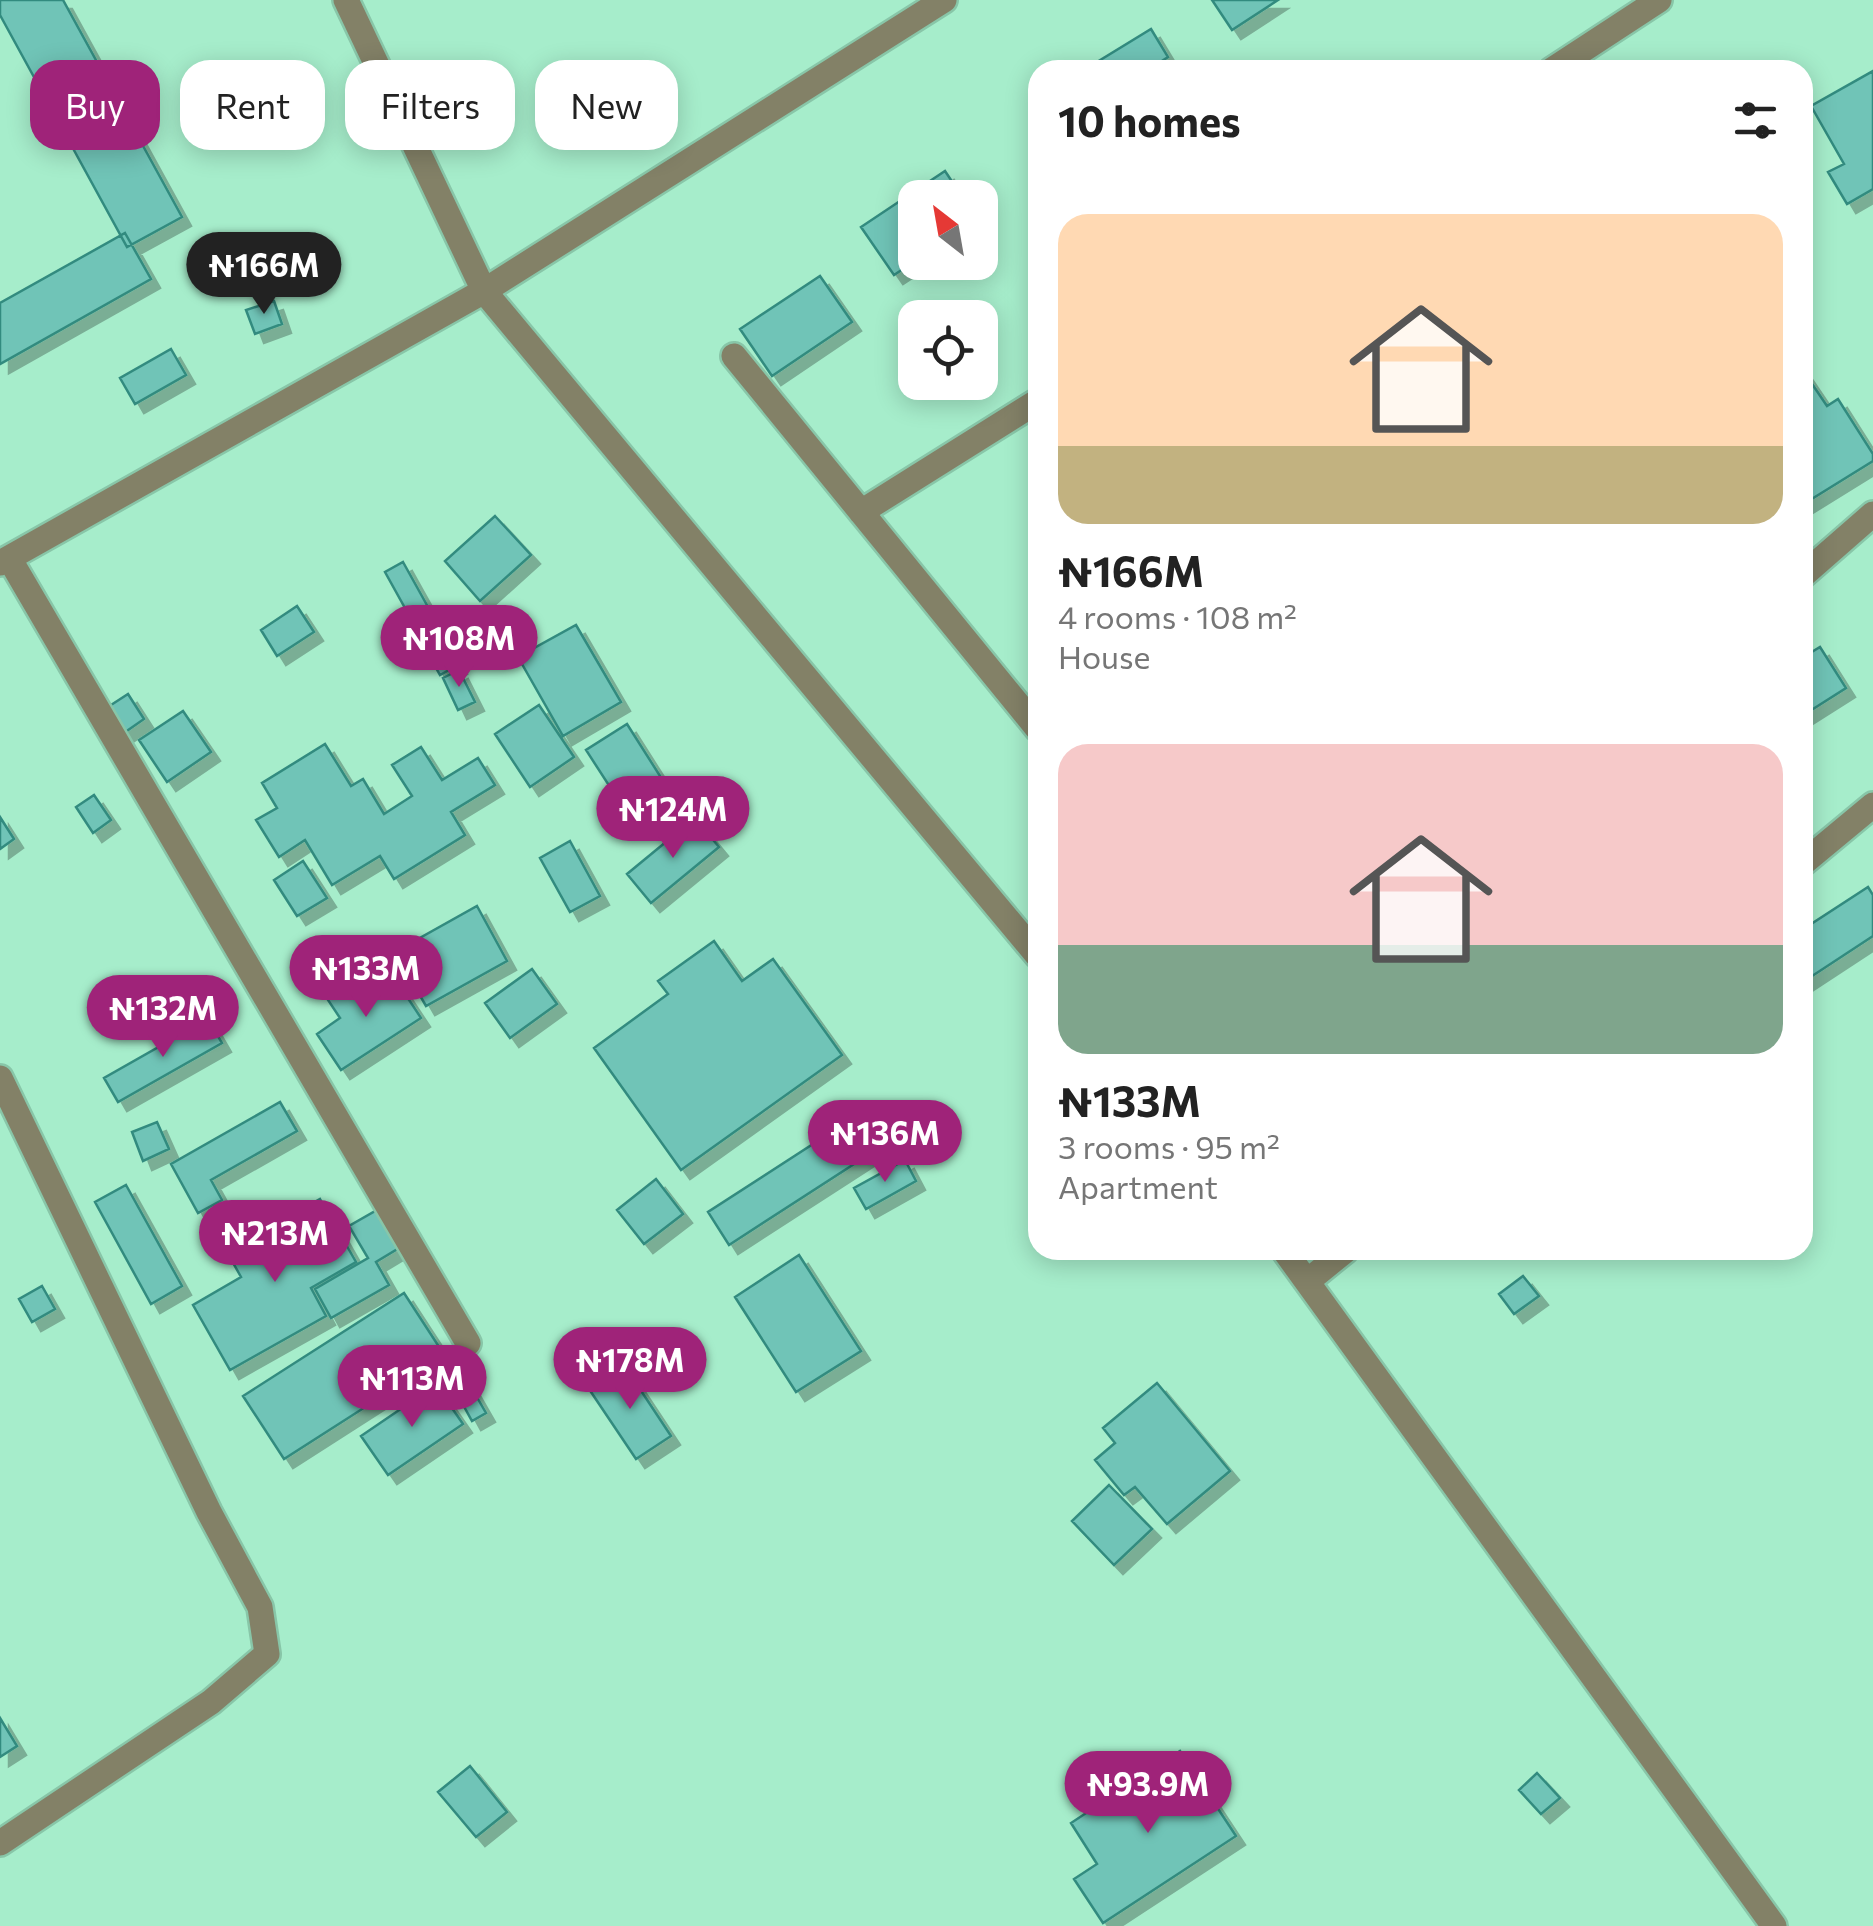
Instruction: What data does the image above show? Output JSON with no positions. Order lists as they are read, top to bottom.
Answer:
{
  "north": "top left",
  "page": {
    "chip": [
      "Buy",
      "Rent",
      "Filters",
      "New"
    ],
    "heading": "10 homes",
    "list": [
      {
        "name": "₦166M",
        "note": "4 rooms · 108 m² · House"
      },
      {
        "name": "₦133M",
        "note": "3 rooms · 95 m² · Apartment"
      }
    ],
    "price": [
      "₦166M",
      "₦108M",
      "₦124M",
      "₦133M",
      "₦132M",
      "₦136M",
      "₦213M",
      "₦178M",
      "₦113M",
      "₦93.9M"
    ]
  }
}
